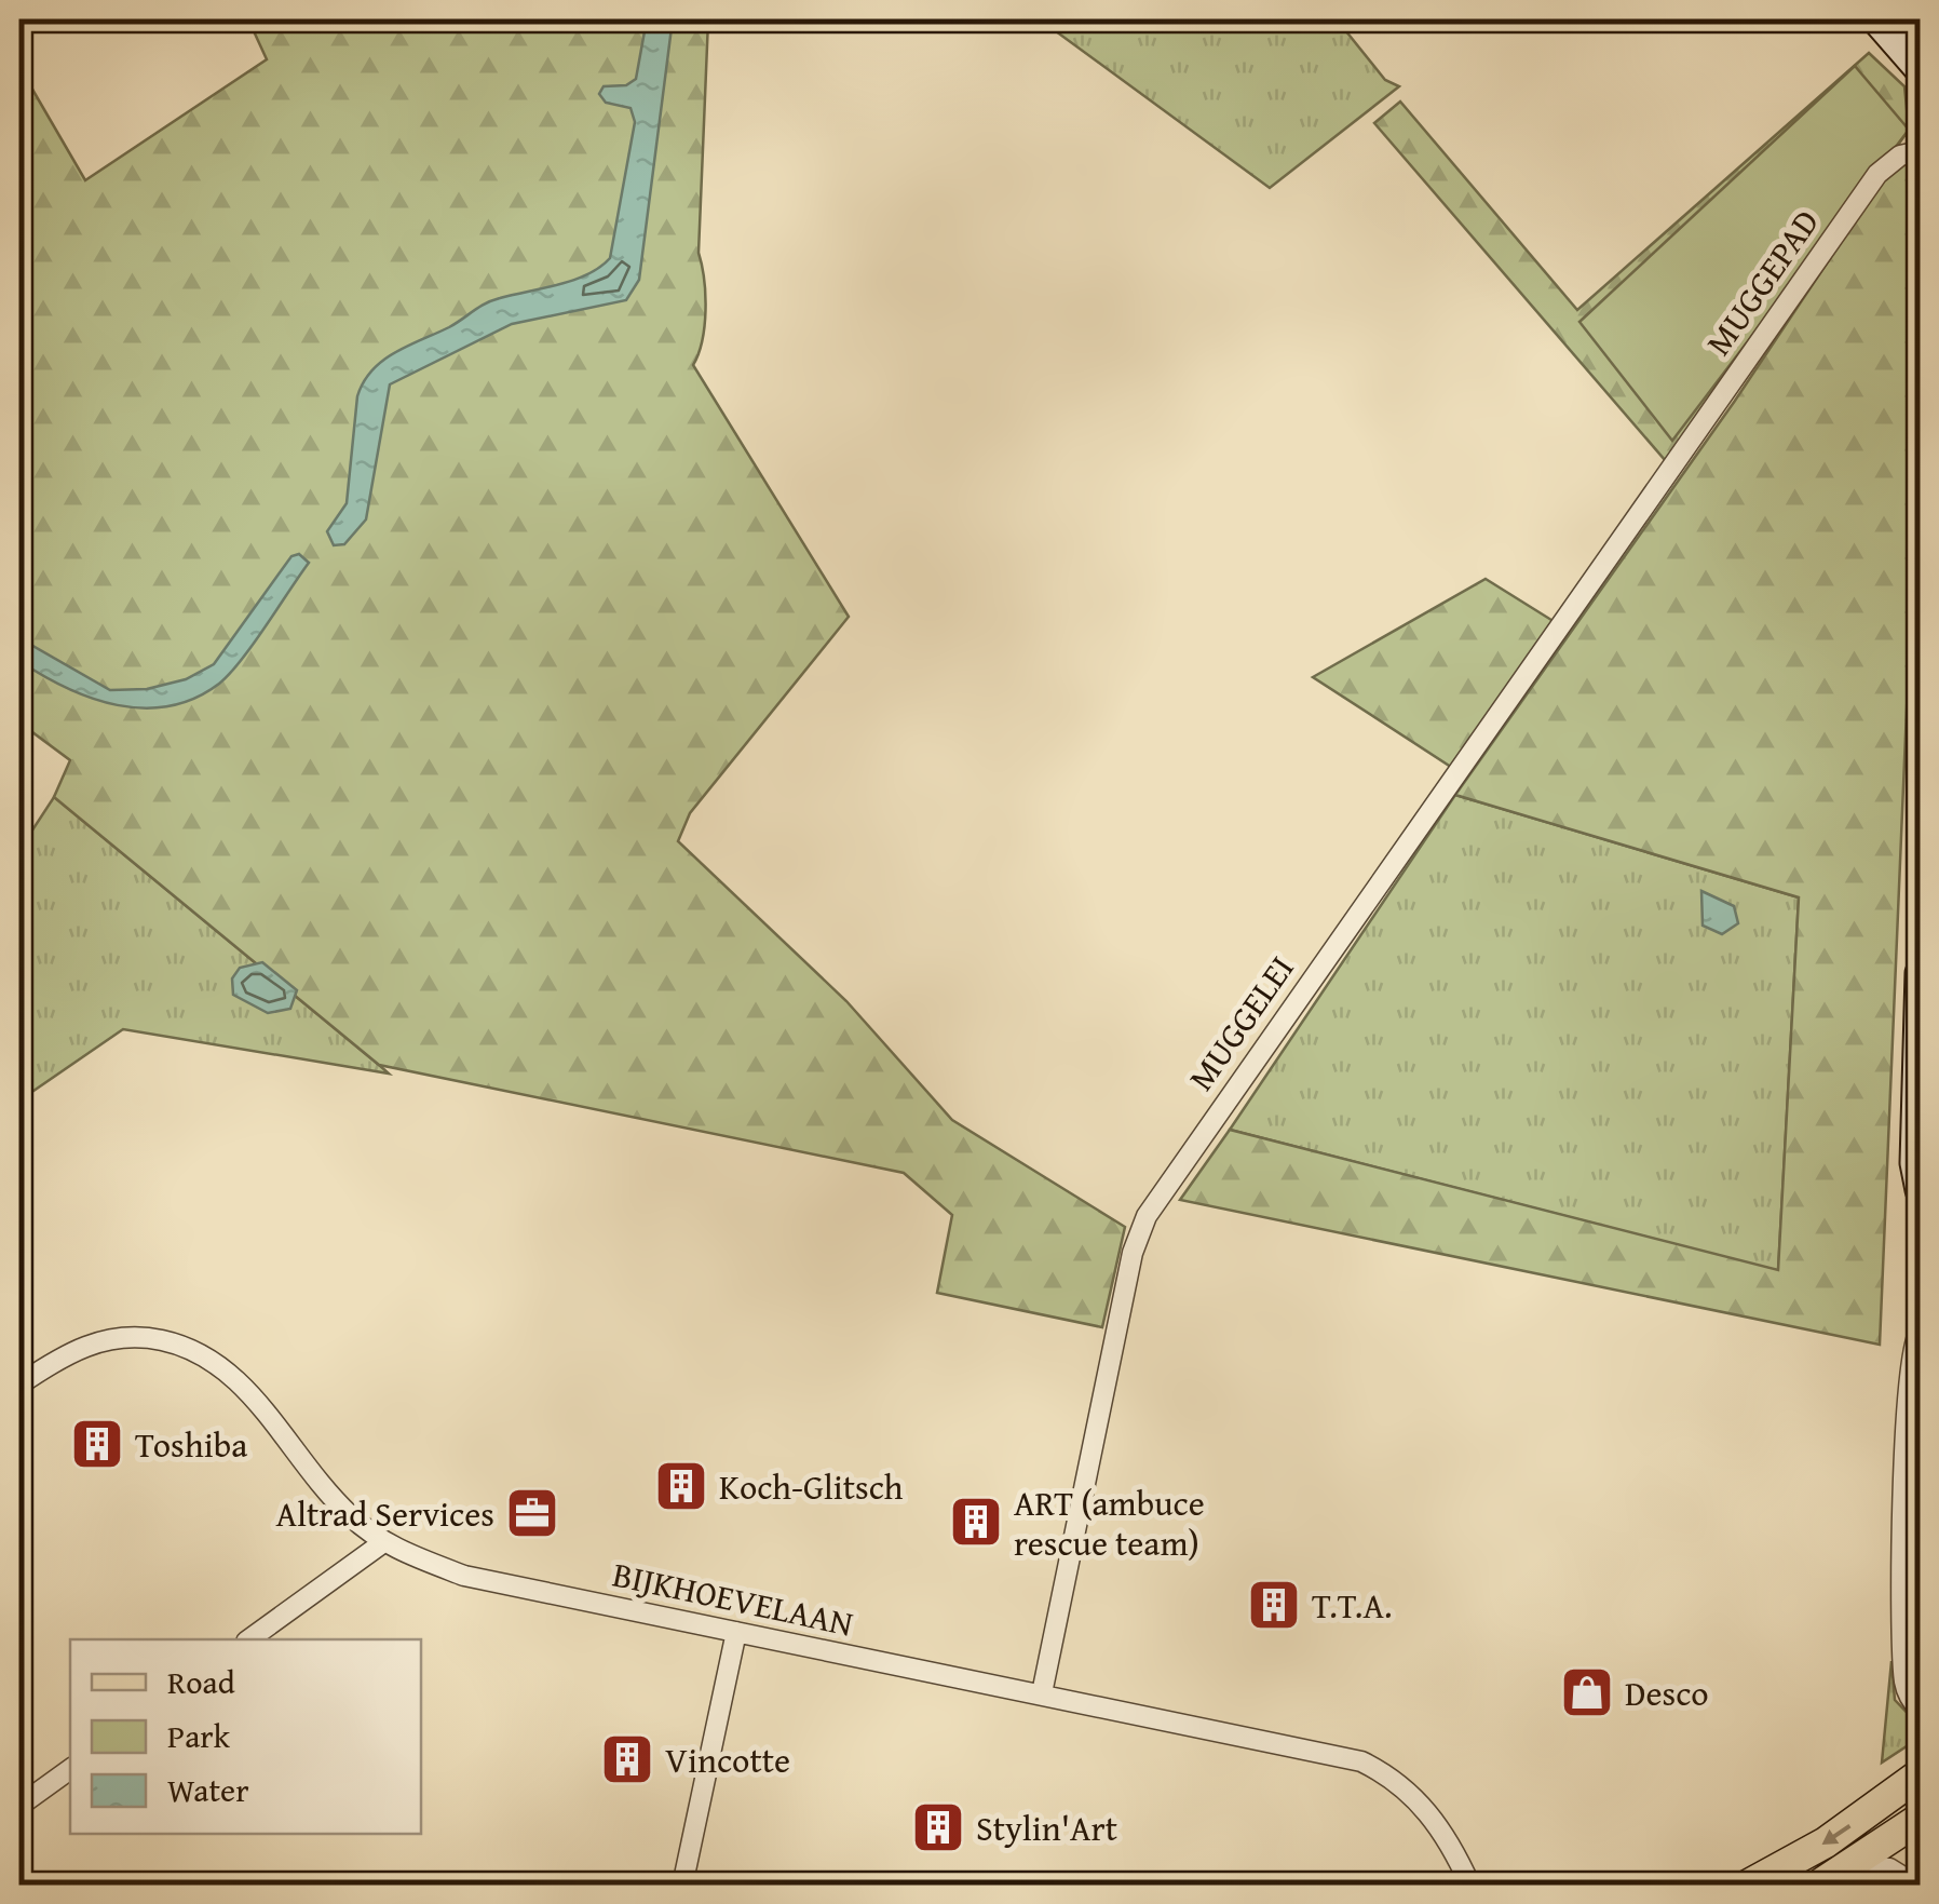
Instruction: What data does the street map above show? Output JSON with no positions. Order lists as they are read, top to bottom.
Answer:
{
  "streets": {
    "street": ["MUGGEPAD", "MUGGELEI", "BIJKHOEVELAAN"]
  },
  "crossings": [
    ["MUGGEPAD", "MUGGELEI"],
    ["MUGGELEI", "BIJKHOEVELAAN"]
  ],
  "places": {
    "building": [
      "Toshiba",
      "Koch-Glitsch",
      "ART (ambuce rescue team)",
      "T.T.A.",
      "Vincotte",
      "Stylin'Art"
    ],
    "office": ["Altrad Services"],
    "shop": ["Desco"]
  },
  "legend": ["Road", "Park", "Water"]
}
